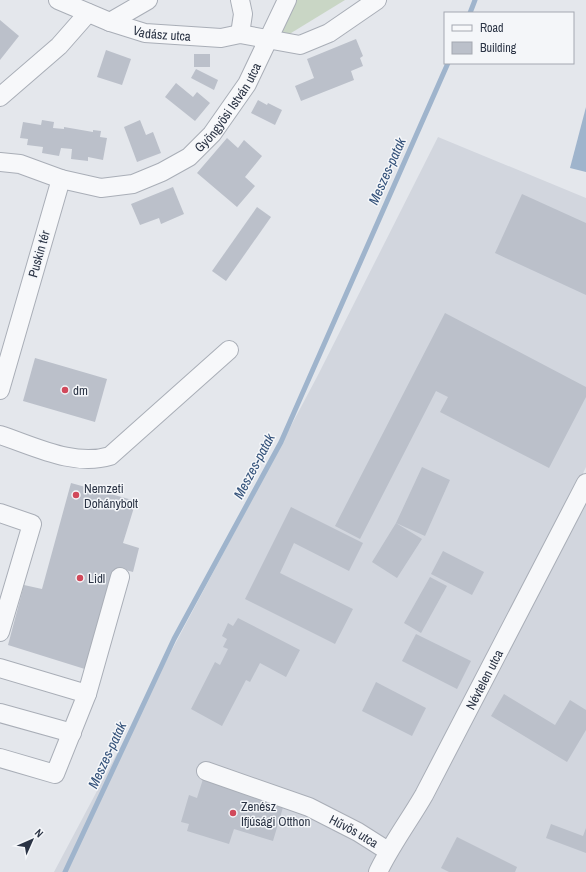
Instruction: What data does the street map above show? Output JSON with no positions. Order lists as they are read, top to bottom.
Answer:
{
  "streets": {
    "street": [
      "Vadász utca",
      "Gyöngyösi István utca",
      "Puskin tér",
      "Névtelen utca",
      "Hűvös utca"
    ]
  },
  "crossings": [
    ["Vadász utca", "Gyöngyösi István utca"],
    ["Gyöngyösi István utca", "Puskin tér"],
    ["Névtelen utca", "Hűvös utca"]
  ],
  "water": ["Meszes-patak"],
  "places": [
    "dm",
    "Nemzeti Dohánybolt",
    "Lidl",
    "Zenész Ifjúsági Otthon"
  ],
  "legend": ["Road", "Building"],
  "north": "top right"
}
